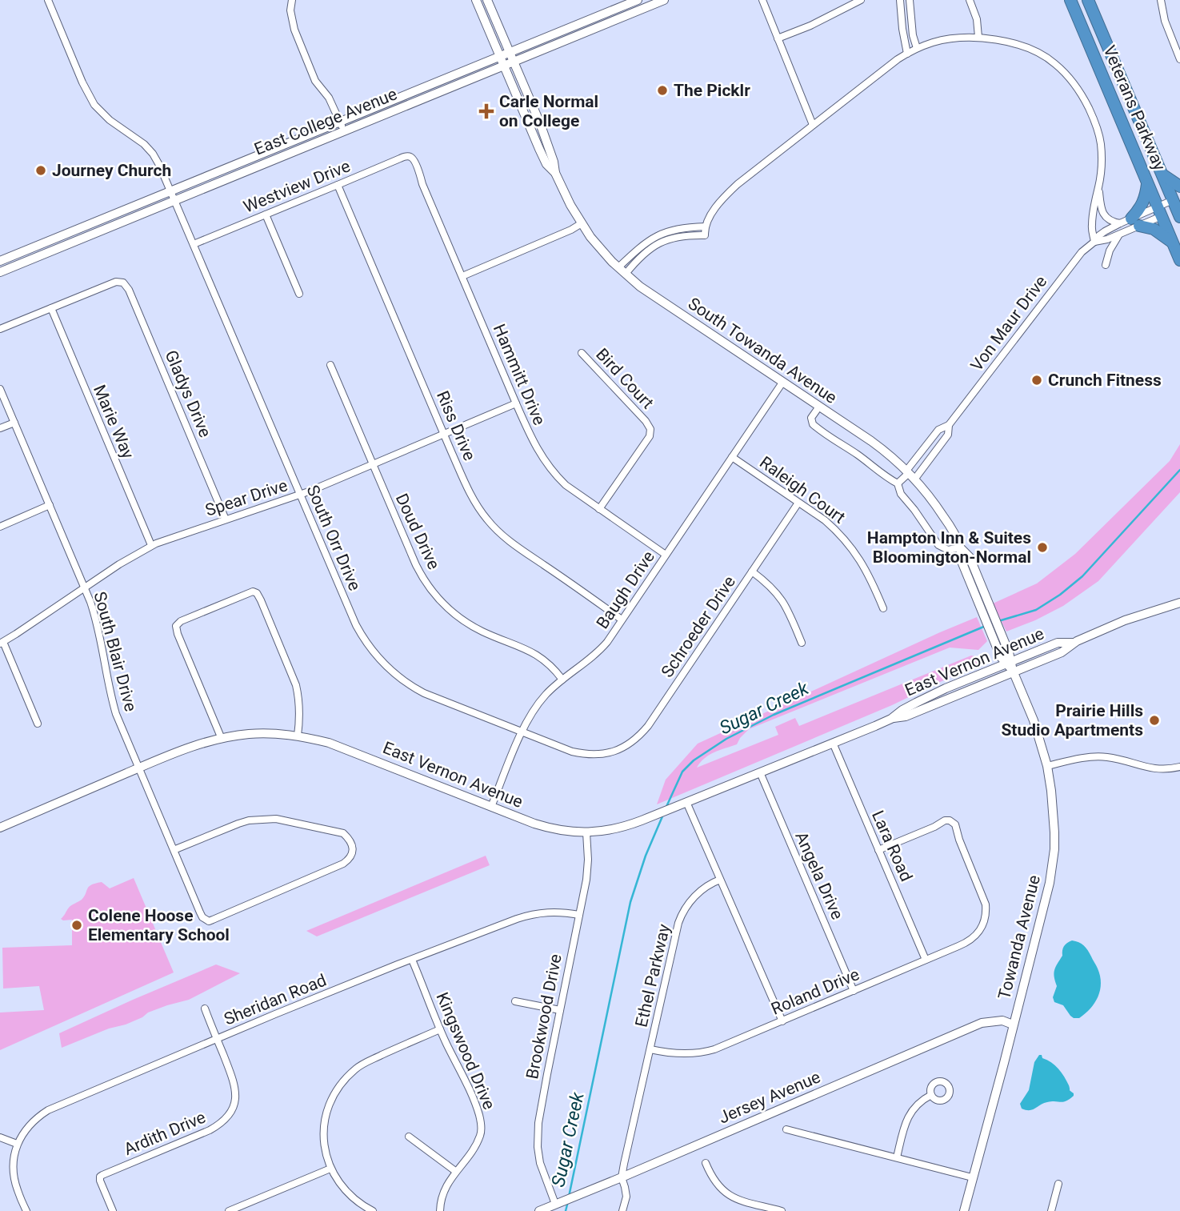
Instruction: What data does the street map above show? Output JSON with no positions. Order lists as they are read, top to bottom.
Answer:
{
  "streets": {
    "highway": ["Veterans Parkway"],
    "main road": [
      "East College Avenue",
      "South Towanda Avenue",
      "East Vernon Avenue",
      "Towanda Avenue",
      "Jersey Avenue"
    ],
    "street": [
      "Westview Drive",
      "Von Maur Drive",
      "Hammitt Drive",
      "Bird Court",
      "Gladys Drive",
      "Marie Way",
      "Riss Drive",
      "Raleigh Court",
      "Spear Drive",
      "Doud Drive",
      "South Orr Drive",
      "Baugh Drive",
      "Schroeder Drive",
      "South Blair Drive",
      "Lara Road",
      "Angela Drive",
      "Ethel Parkway",
      "Roland Drive",
      "Sheridan Road",
      "Brookwood Drive",
      "Kingswood Drive",
      "Ardith Drive"
    ]
  },
  "crossings": [
    ["Veterans Parkway", "Von Maur Drive"],
    ["East College Avenue", "South Towanda Avenue"],
    ["East College Avenue", "South Orr Drive"],
    ["Westview Drive", "Hammitt Drive"],
    ["Westview Drive", "Riss Drive"],
    ["Westview Drive", "South Orr Drive"],
    ["Von Maur Drive", "South Towanda Avenue"],
    ["South Towanda Avenue", "Baugh Drive"],
    ["South Towanda Avenue", "East Vernon Avenue"],
    ["South Towanda Avenue", "Towanda Avenue"],
    ["Hammitt Drive", "Bird Court"],
    ["Hammitt Drive", "Spear Drive"],
    ["Hammitt Drive", "Baugh Drive"],
    ["Gladys Drive", "Marie Way"],
    ["Gladys Drive", "Spear Drive"],
    ["Marie Way", "Spear Drive"],
    ["Riss Drive", "Spear Drive"],
    ["Riss Drive", "Baugh Drive"],
    ["Raleigh Court", "Baugh Drive"],
    ["Raleigh Court", "Schroeder Drive"],
    ["Spear Drive", "Doud Drive"],
    ["Spear Drive", "South Orr Drive"],
    ["Spear Drive", "South Blair Drive"],
    ["Doud Drive", "Baugh Drive"],
    ["South Orr Drive", "Baugh Drive"],
    ["South Orr Drive", "Schroeder Drive"],
    ["Baugh Drive", "East Vernon Avenue"],
    ["South Blair Drive", "East Vernon Avenue"],
    ["East Vernon Avenue", "Lara Road"],
    ["East Vernon Avenue", "Angela Drive"],
    ["East Vernon Avenue", "Towanda Avenue"],
    ["East Vernon Avenue", "Brookwood Drive"],
    ["Lara Road", "Roland Drive"],
    ["Angela Drive", "Roland Drive"],
    ["Towanda Avenue", "Jersey Avenue"],
    ["Ethel Parkway", "Roland Drive"],
    ["Ethel Parkway", "Jersey Avenue"],
    ["Sheridan Road", "Brookwood Drive"],
    ["Sheridan Road", "Kingswood Drive"],
    ["Sheridan Road", "Ardith Drive"],
    ["Brookwood Drive", "Jersey Avenue"]
  ],
  "water": ["Sugar Creek"],
  "places": {
    "other": [
      "The Picklr",
      "Journey Church",
      "Crunch Fitness",
      "Hampton Inn & Suites Bloomington-Normal",
      "Prairie Hills Studio Apartments",
      "Colene Hoose Elementary School"
    ],
    "health": ["Carle Normal on College"]
  }
}
